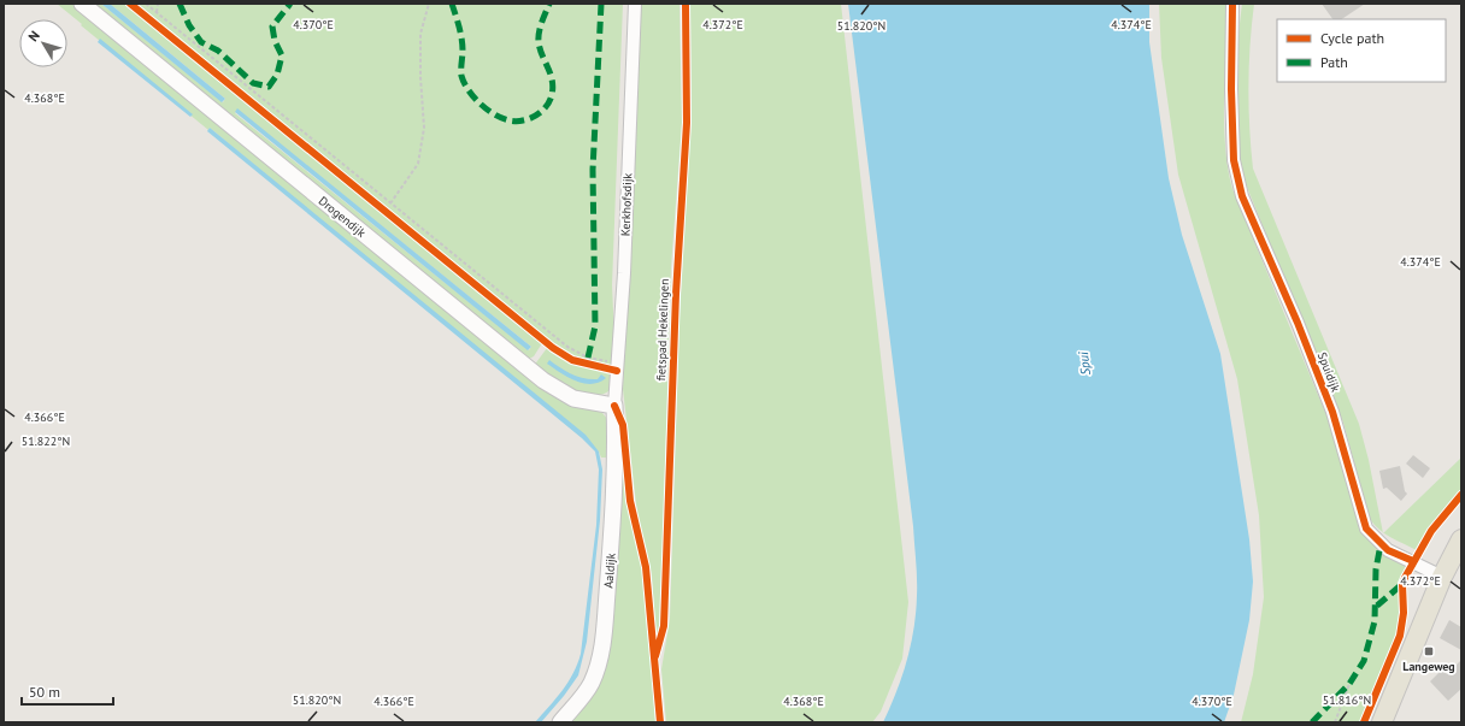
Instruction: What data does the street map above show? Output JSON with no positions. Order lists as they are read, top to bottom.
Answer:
{
  "streets": {
    "street": [
      "Kerkhofsdijk",
      "Drogendijk",
      "Spuidijk",
      "Aaldijk"
    ],
    "cycle path": ["fietspad Hekelingen"]
  },
  "crossings": [
    ["Kerkhofsdijk", "Drogendijk"],
    ["Kerkhofsdijk", "Aaldijk"],
    ["Drogendijk", "Aaldijk"]
  ],
  "water": ["Spui"],
  "places": {
    "transit": ["Langeweg"]
  },
  "legend": ["Cycle path", "Path"],
  "scale_bar": "50 m",
  "north": "top left",
  "coordinates": [
    "4.370°E",
    "4.372°E",
    "4.374°E",
    "51.820°N",
    "4.368°E",
    "4.366°E",
    "51.822°N",
    "51.816°N"
  ]
}
